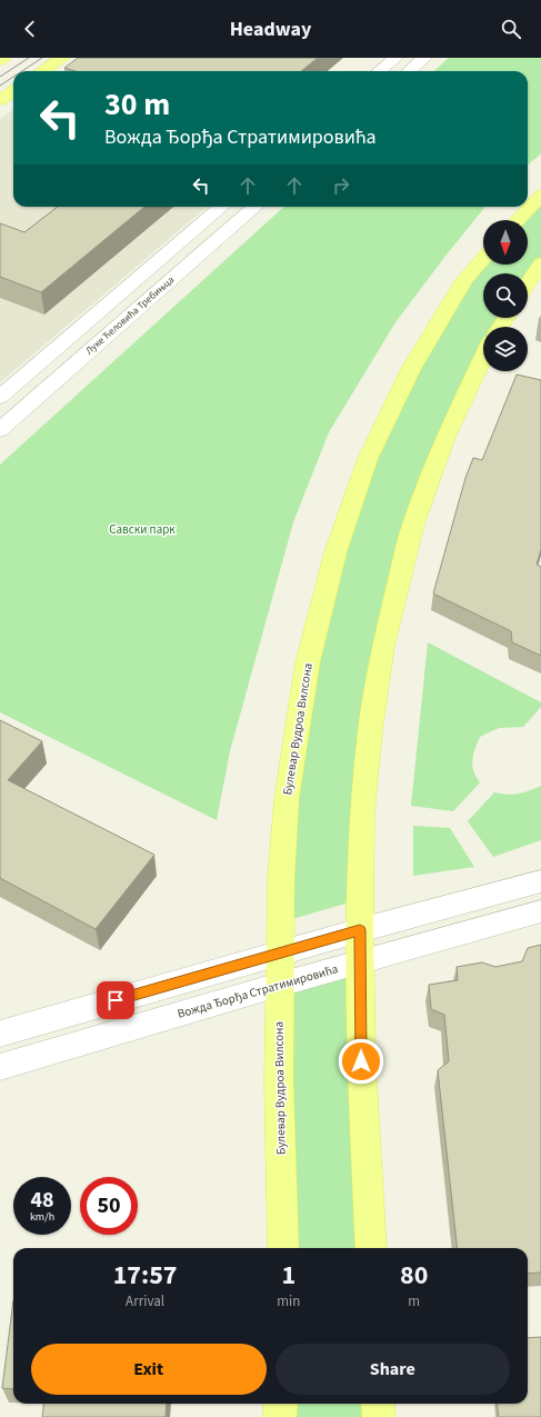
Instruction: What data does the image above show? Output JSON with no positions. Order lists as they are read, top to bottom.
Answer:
{
  "streets": {
    "main road": ["Булевар Вудроа Вилсона"],
    "street": ["Луке Ћеловића Требињца", "Вожда Ђорђа Стратимировића"]
  },
  "crossings": [
    ["Булевар Вудроа Вилсона", "Вожда Ђорђа Стратимировића"]
  ],
  "parks": ["Савски парк"],
  "north": "bottom",
  "page": {
    "header": "Headway",
    "turn": ["30 m", "Вожда Ђорђа Стратимировића"],
    "speed": "48 km/h",
    "limit": "50",
    "eta": [
      "17:57",
      "Arrival",
      "1",
      "min",
      "80",
      "m"
    ],
    "buttons": ["Exit", "Share"]
  }
}
